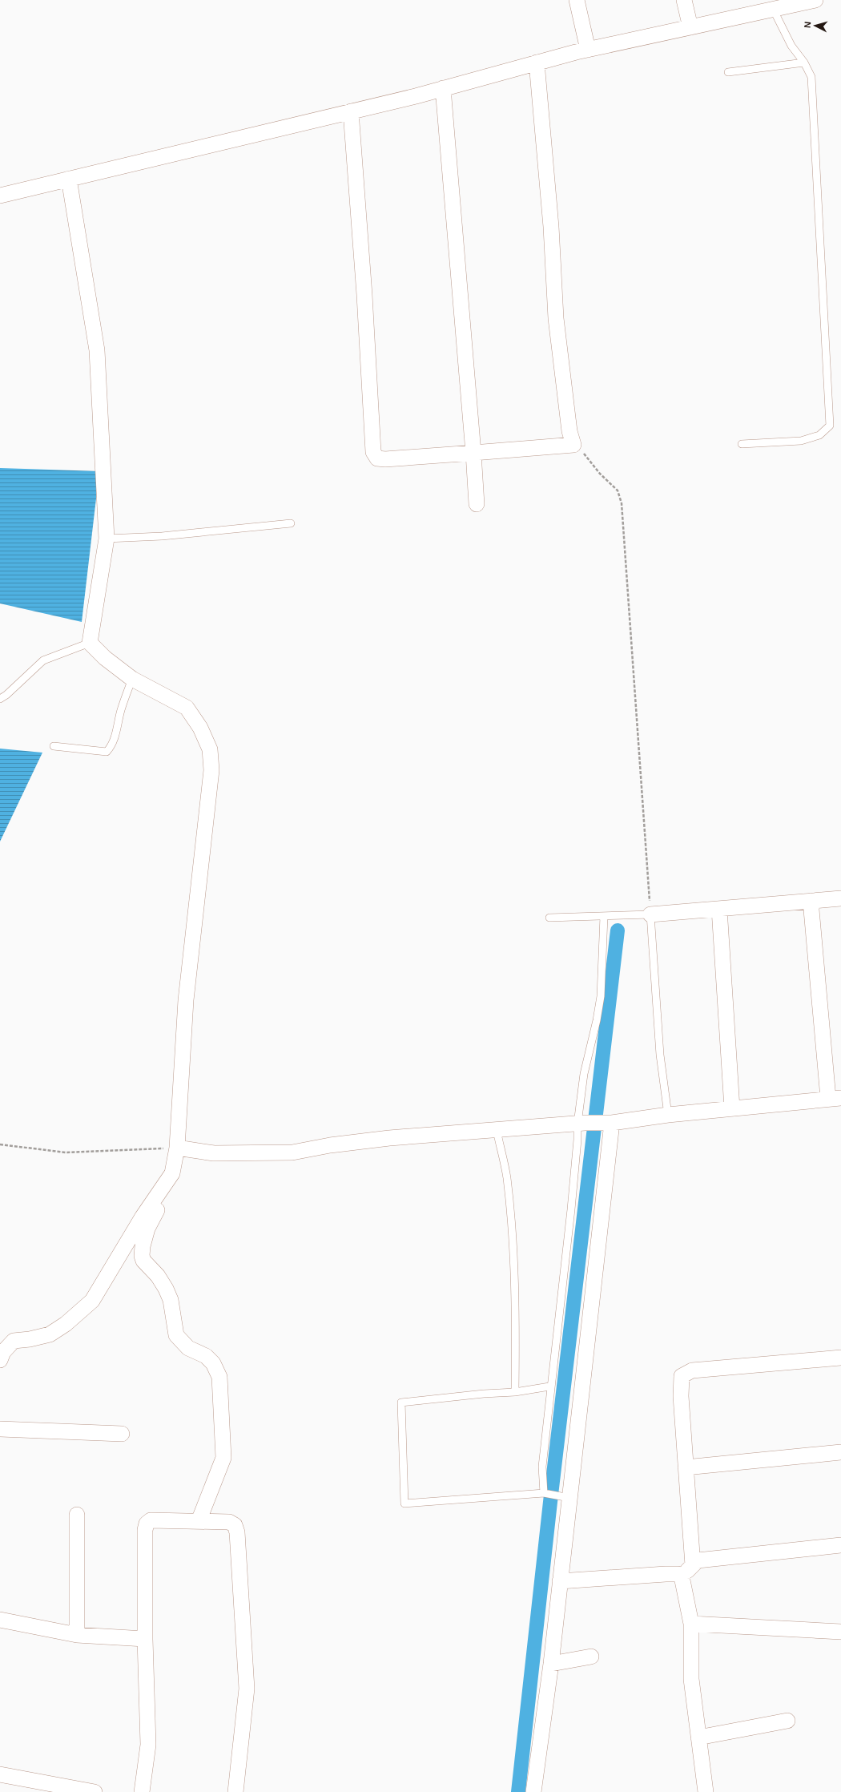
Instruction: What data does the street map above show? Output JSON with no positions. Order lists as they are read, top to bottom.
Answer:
{
  "north": "left"
}
